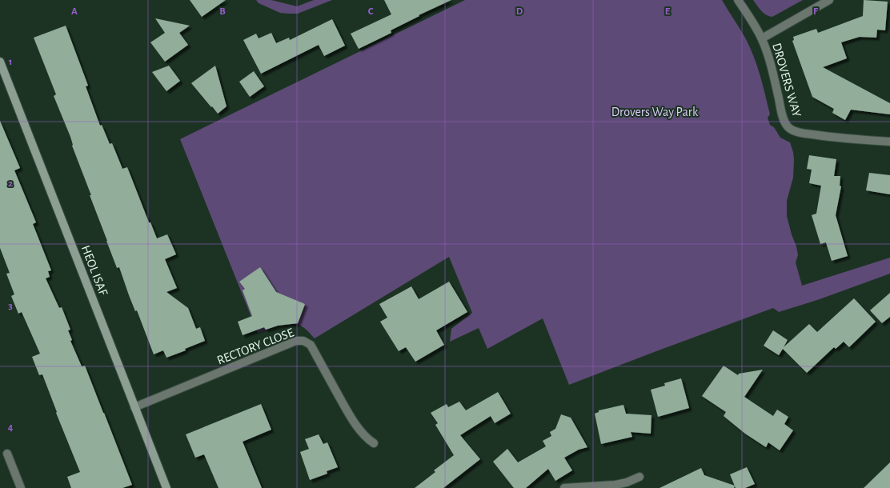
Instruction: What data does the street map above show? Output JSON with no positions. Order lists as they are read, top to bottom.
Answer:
{
  "streets": {
    "main road": ["HEOL ISAF"],
    "street": ["DROVERS WAY", "RECTORY CLOSE"]
  },
  "crossings": [
    ["HEOL ISAF", "RECTORY CLOSE"]
  ],
  "parks": ["Drovers Way Park"],
  "grid": {
    "columns": [
      "A",
      "B",
      "C",
      "D",
      "E",
      "F"
    ],
    "rows": [
      "1",
      "2",
      "3",
      "4"
    ]
  }
}
